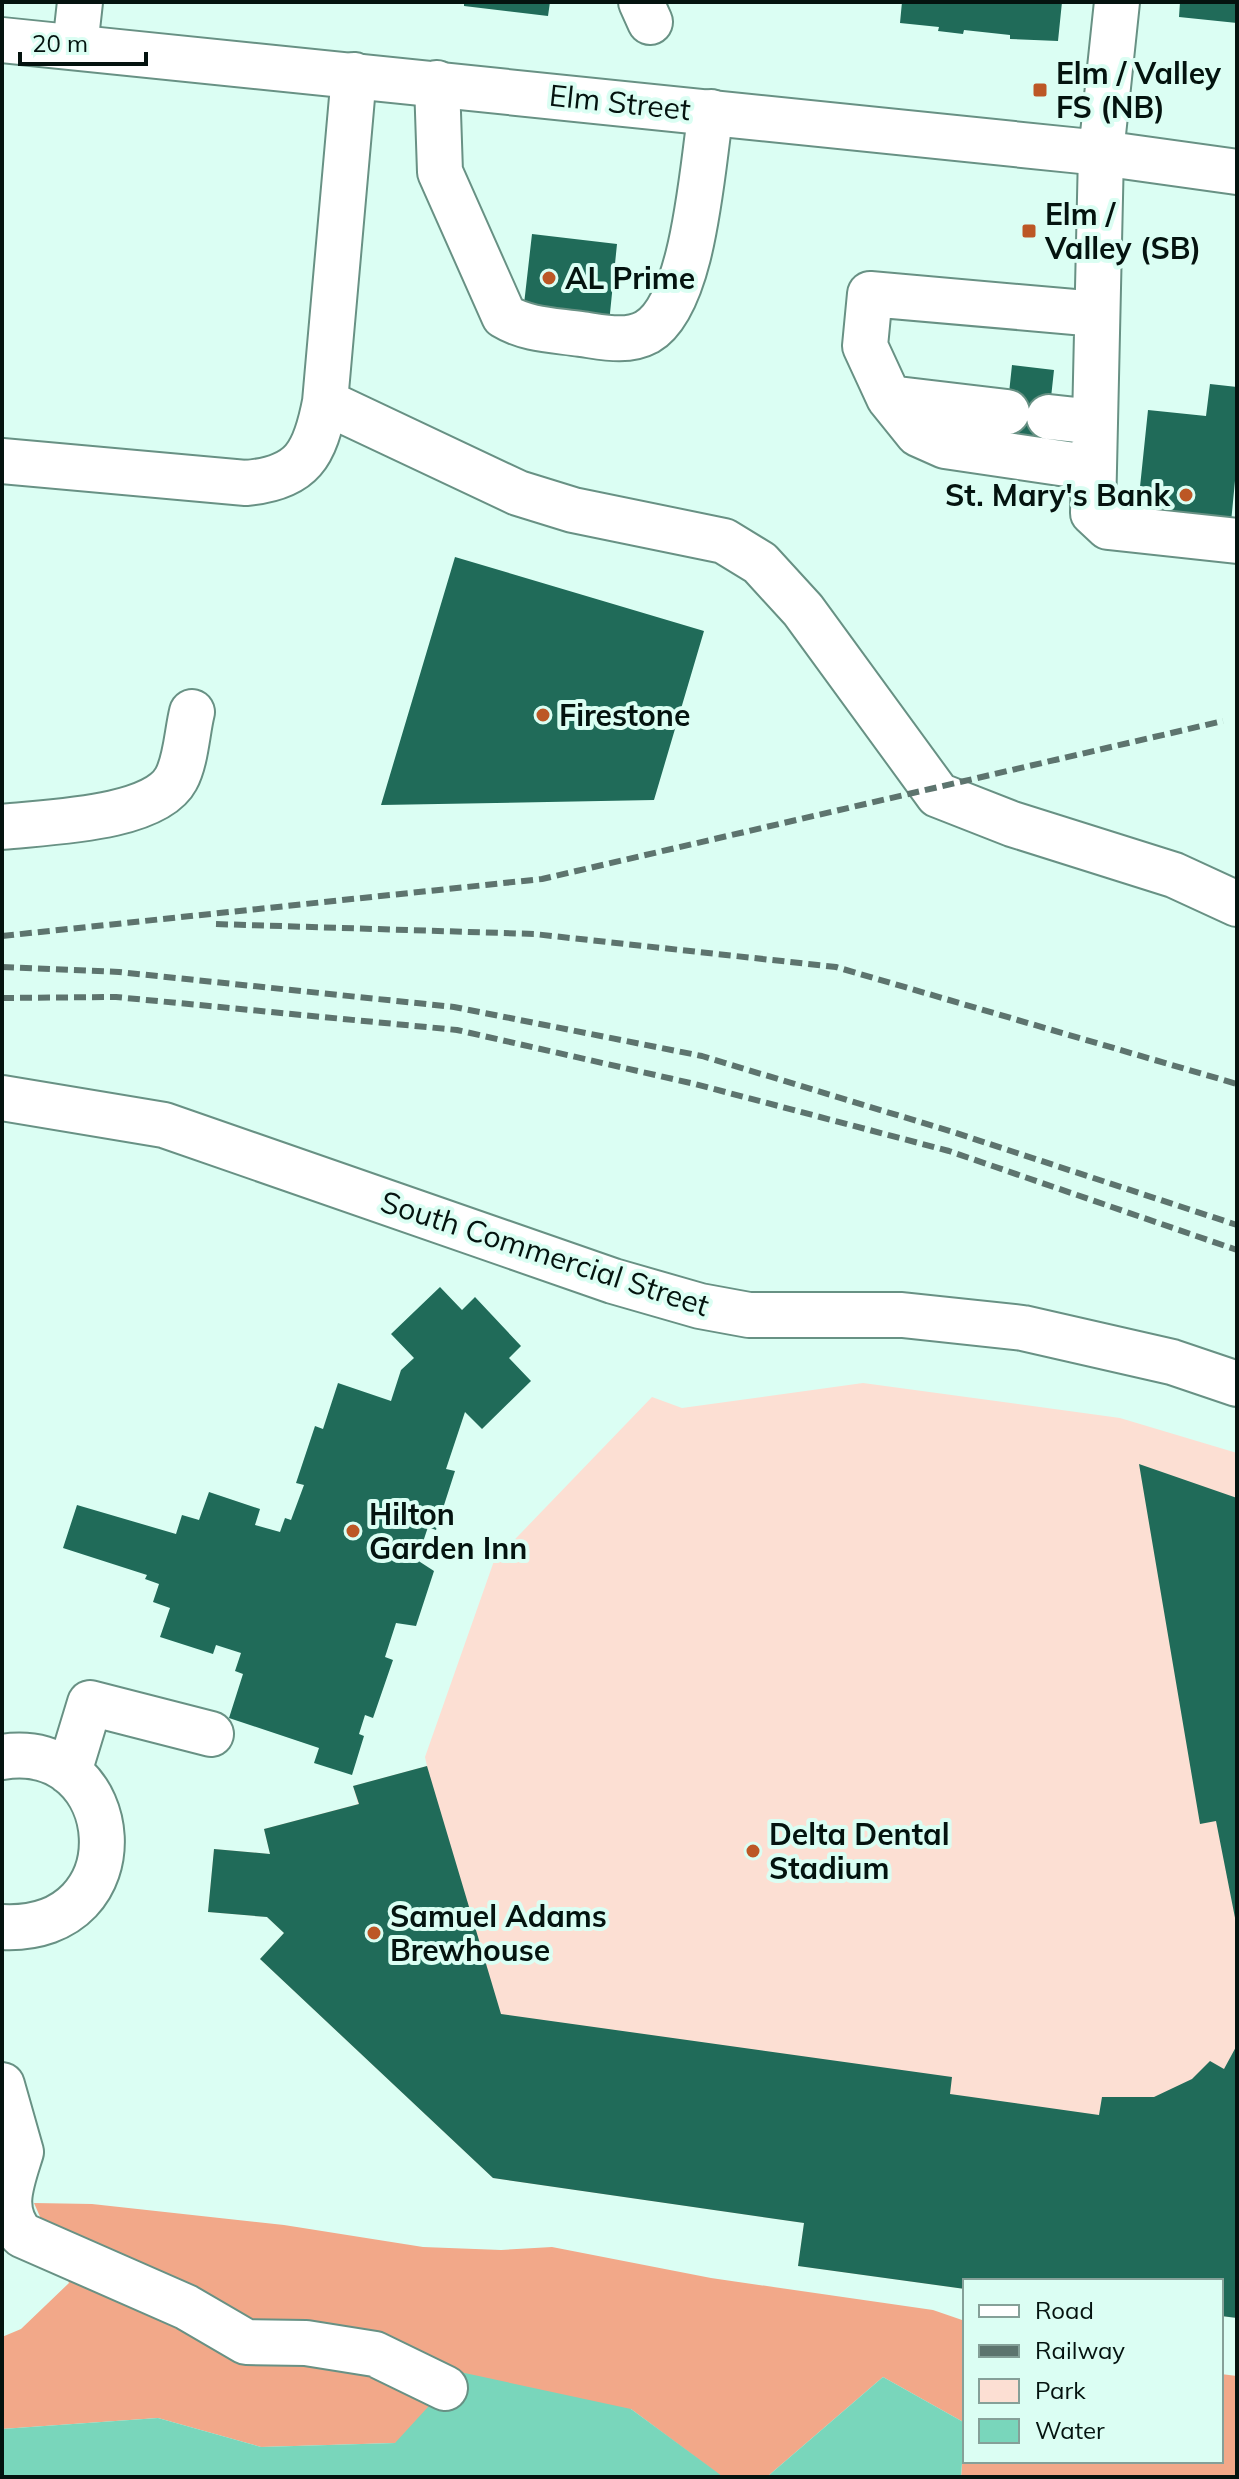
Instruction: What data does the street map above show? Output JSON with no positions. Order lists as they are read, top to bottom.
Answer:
{
  "streets": {
    "street": ["Elm Street", "South Commercial Street"]
  },
  "places": {
    "transit": ["Elm / Valley FS (NB)", "Elm / Valley (SB)"],
    "other": [
      "AL Prime",
      "St. Mary's Bank",
      "Firestone",
      "Hilton Garden Inn",
      "Delta Dental Stadium",
      "Samuel Adams Brewhouse"
    ]
  },
  "legend": [
    "Road",
    "Railway",
    "Park",
    "Water"
  ],
  "scale_bar": "20 m"
}
